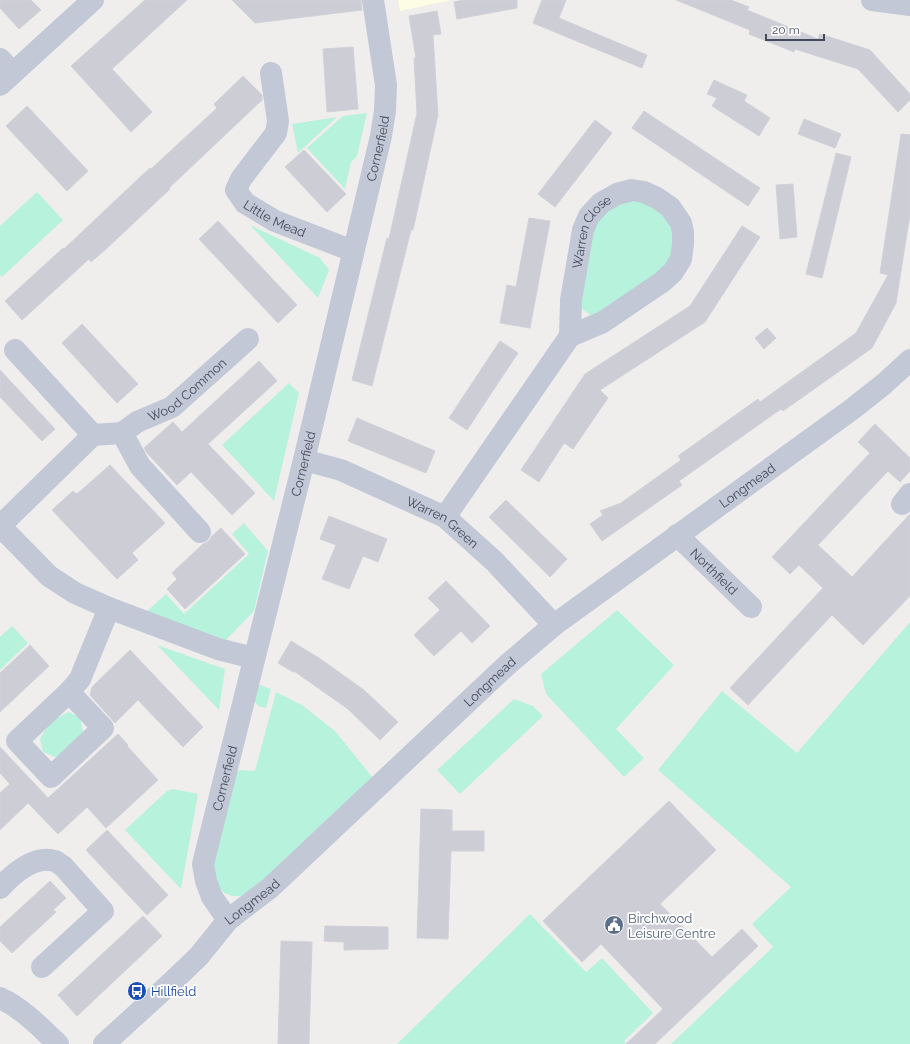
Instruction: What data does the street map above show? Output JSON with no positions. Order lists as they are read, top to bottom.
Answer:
{
  "streets": {
    "street": [
      "Cornerfield",
      "Little Mead",
      "Warren Close",
      "Wood Common",
      "Longmead",
      "Warren Green",
      "Northfield"
    ]
  },
  "crossings": [
    ["Cornerfield", "Little Mead"],
    ["Cornerfield", "Longmead"],
    ["Cornerfield", "Warren Green"],
    ["Longmead", "Warren Green"],
    ["Longmead", "Northfield"]
  ],
  "places": {
    "public building": ["Birchwood Leisure Centre"],
    "bus stop": ["Hillfield"]
  },
  "scale_bar": "20 m"
}
